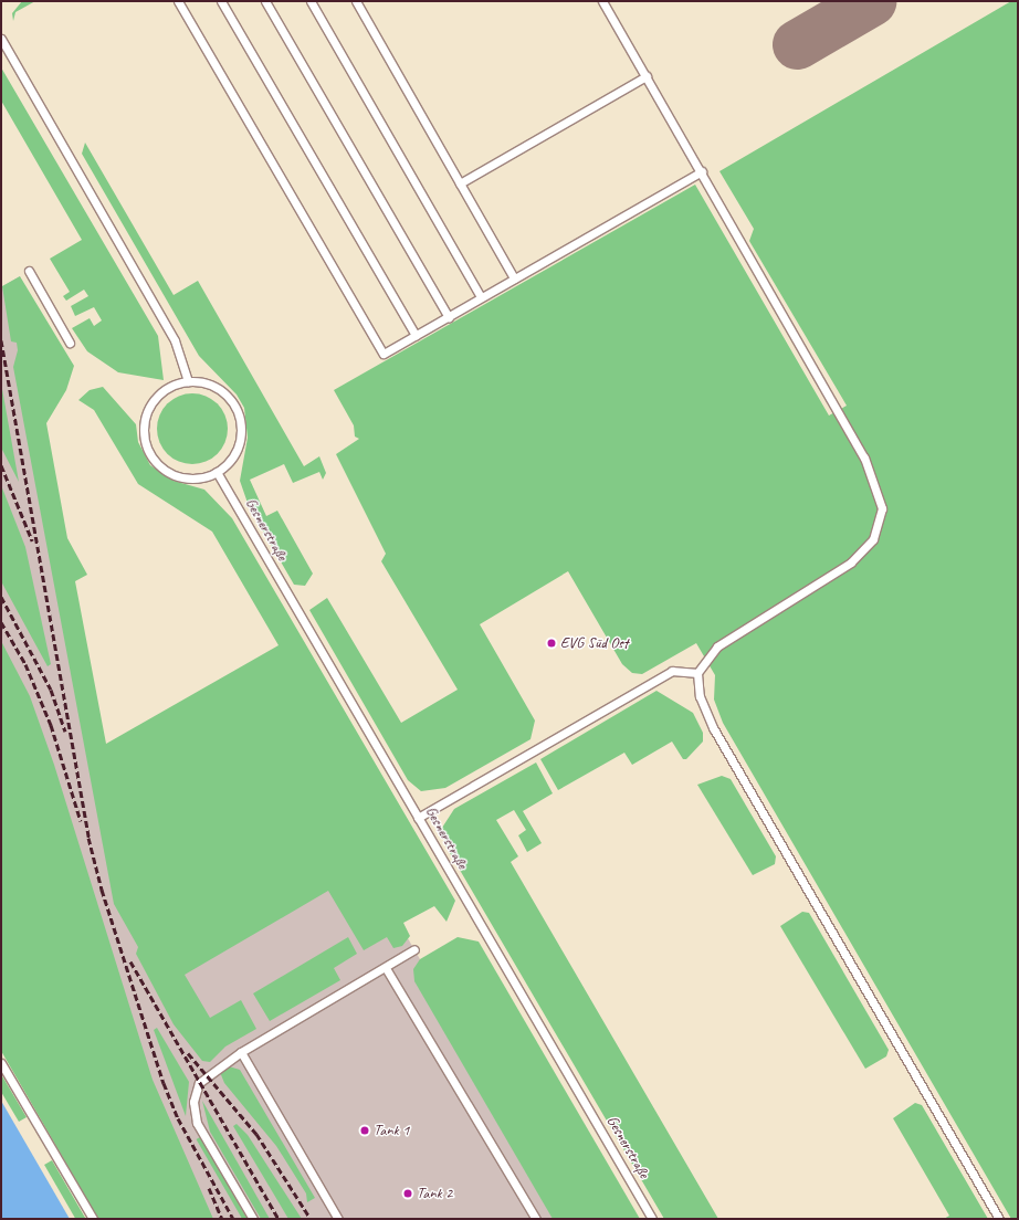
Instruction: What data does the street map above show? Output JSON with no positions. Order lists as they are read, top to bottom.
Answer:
{
  "streets": {
    "lane": ["Gesnerstraße"]
  },
  "places": ["EVG Süd Ost", "Tank 1", "Tank 2"]
}
